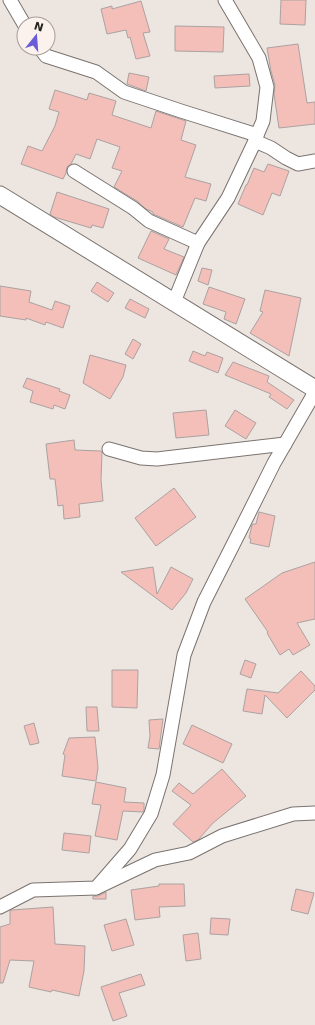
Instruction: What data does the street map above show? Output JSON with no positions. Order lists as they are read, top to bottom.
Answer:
{
  "north": "top"
}
